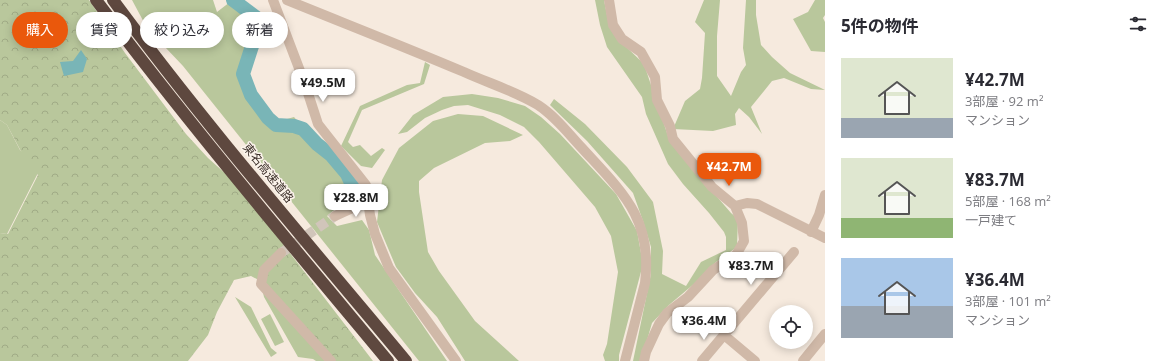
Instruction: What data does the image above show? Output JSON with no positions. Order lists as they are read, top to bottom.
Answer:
{
  "streets": {
    "highway": ["東名高速道路"]
  },
  "page": {
    "heading": "5件の物件",
    "chip": [
      "購入",
      "賃貸",
      "絞り込み",
      "新着"
    ],
    "list": [
      {
        "name": "¥42.7M",
        "note": "3部屋 · 92 m² · マンション"
      },
      {
        "name": "¥83.7M",
        "note": "5部屋 · 168 m² · 一戸建て"
      },
      {
        "name": "¥36.4M",
        "note": "3部屋 · 101 m² · マンション"
      }
    ],
    "price": [
      "¥49.5M",
      "¥42.7M",
      "¥28.8M",
      "¥83.7M",
      "¥36.4M"
    ]
  }
}
